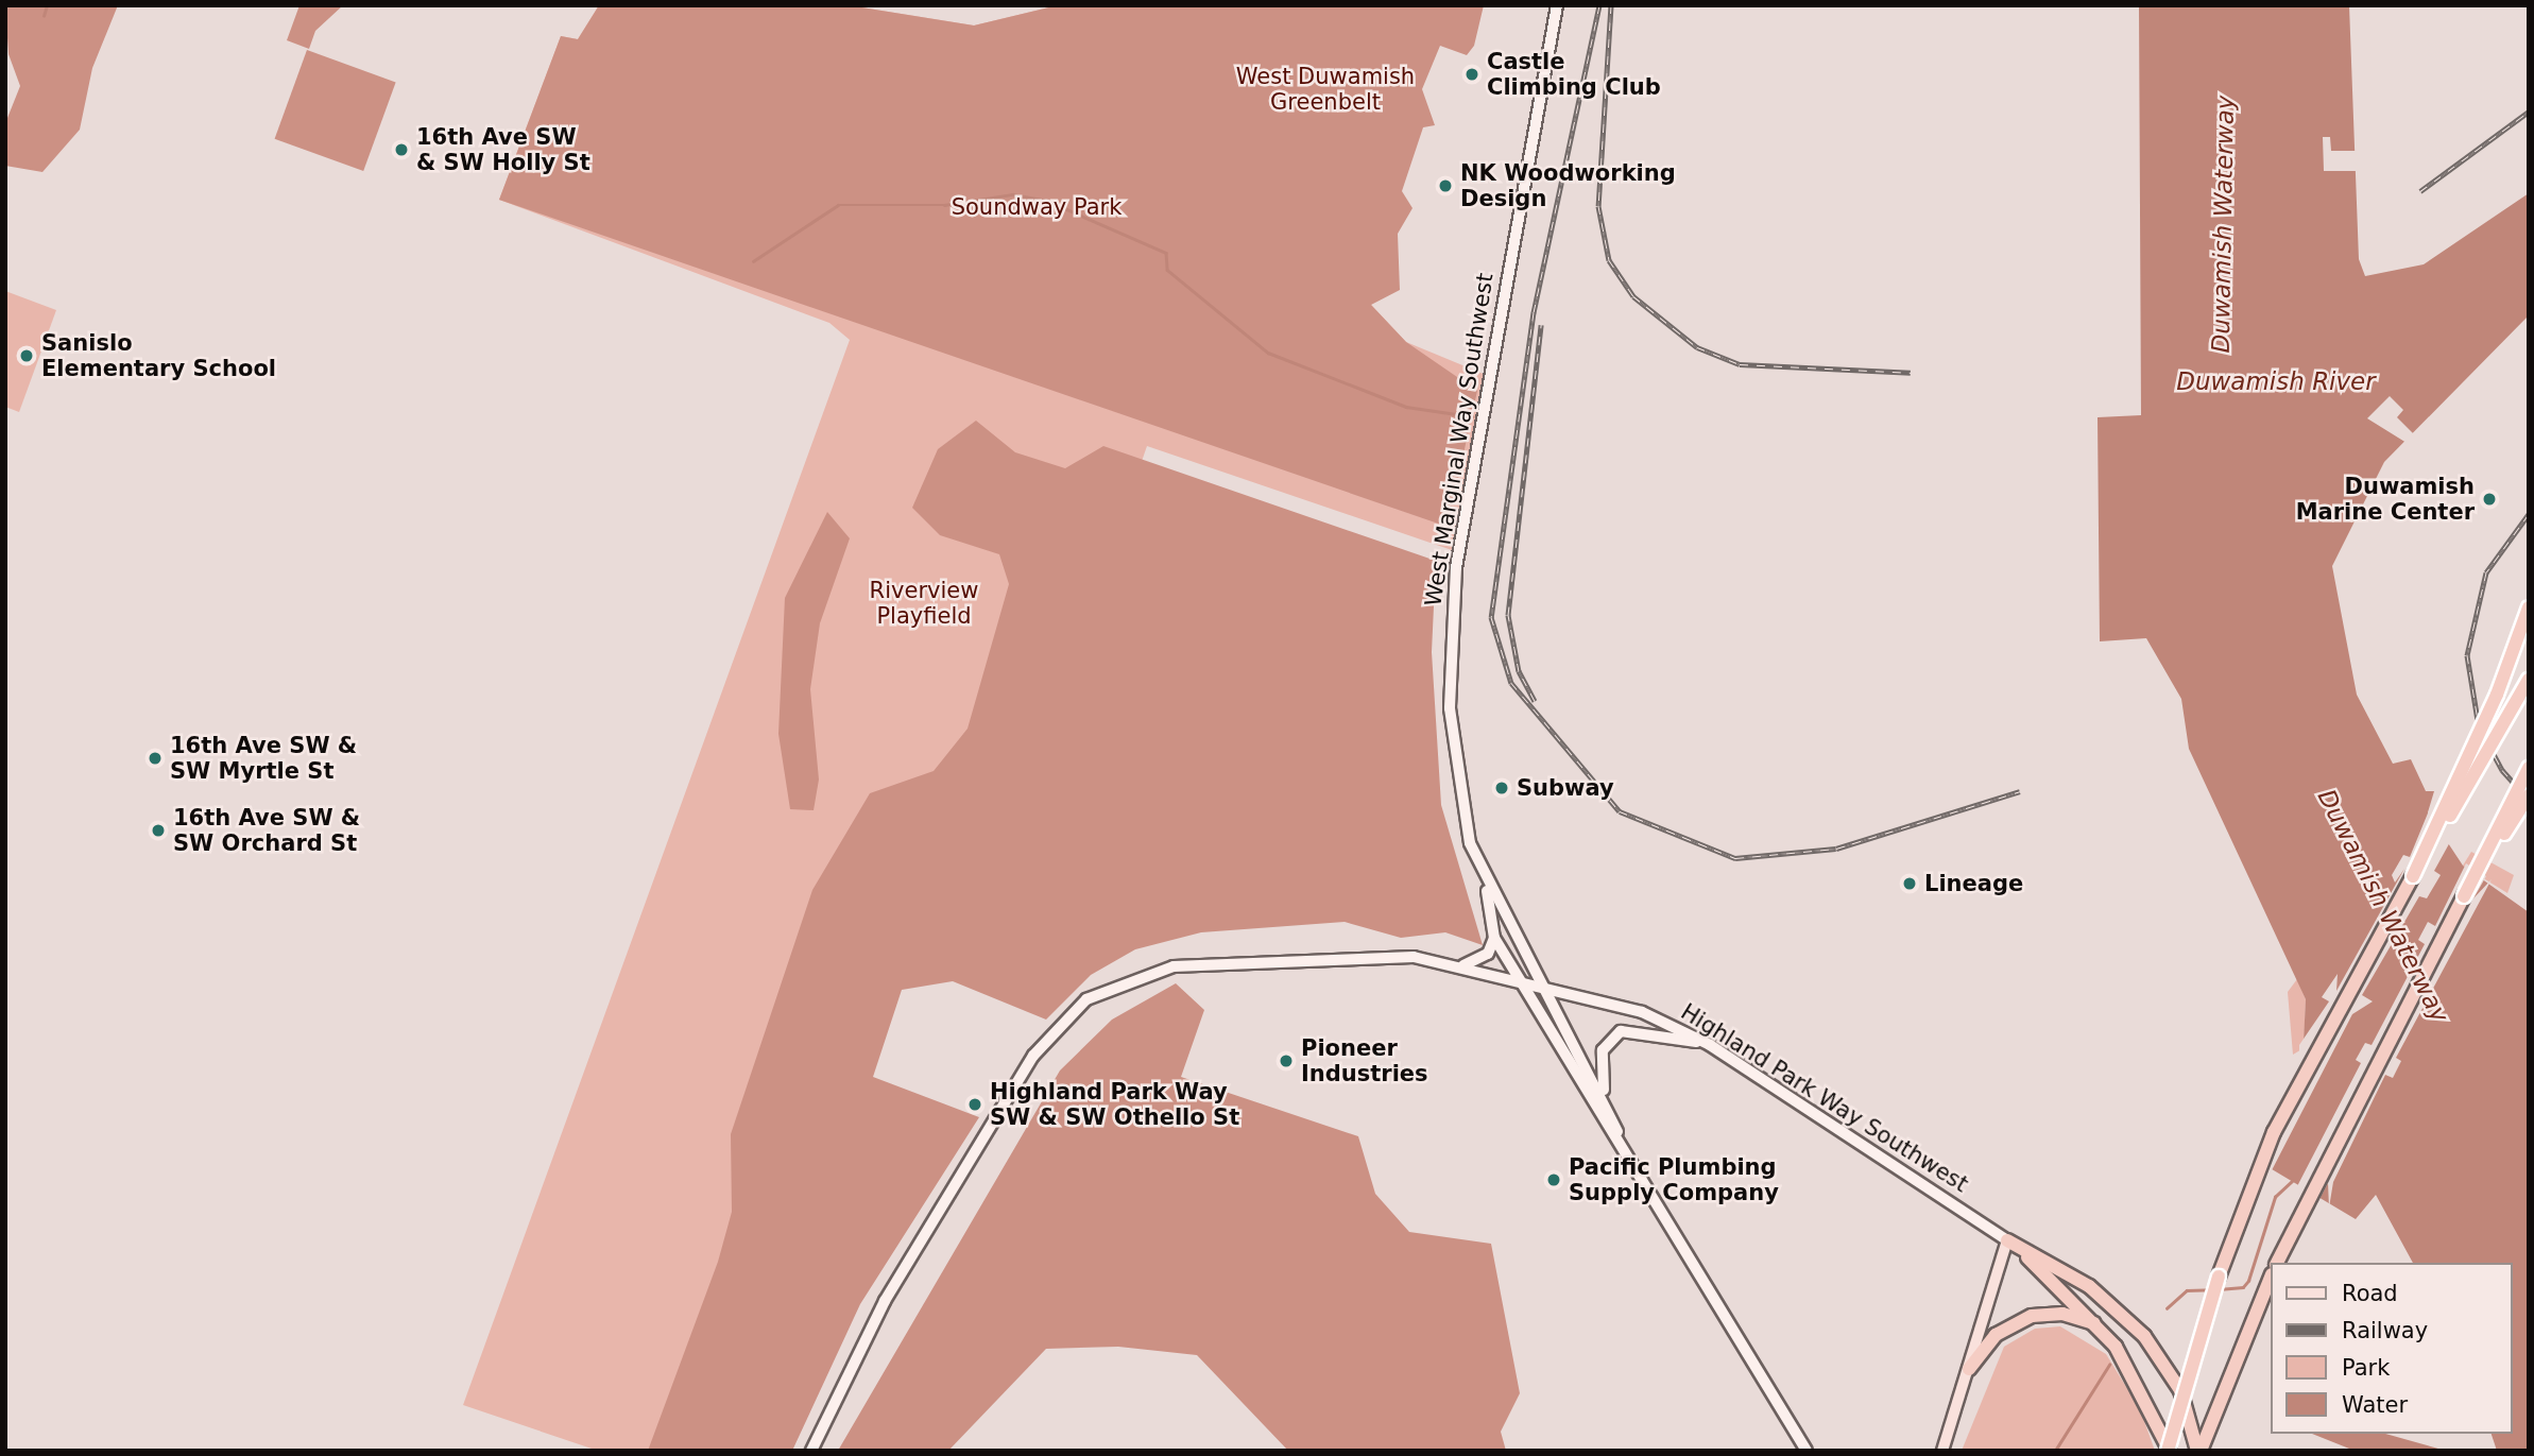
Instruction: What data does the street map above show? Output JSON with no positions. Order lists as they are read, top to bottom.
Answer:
{
  "streets": {
    "highway": ["Highland Park Way Southwest"],
    "main road": ["West Marginal Way Southwest"]
  },
  "crossings": [
    ["West Marginal Way Southwest", "Highland Park Way Southwest"]
  ],
  "water": ["Duwamish Waterway", "Duwamish River"],
  "parks": ["West Duwamish Greenbelt", "Soundway Park", "Riverview Playfield"],
  "places": [
    "Castle Climbing Club",
    "16th Ave SW & SW Holly St",
    "NK Woodworking Design",
    "Sanislo Elementary School",
    "Duwamish Marine Center",
    "16th Ave SW & SW Myrtle St",
    "Subway",
    "16th Ave SW & SW Orchard St",
    "Lineage",
    "Pioneer Industries",
    "Highland Park Way SW & SW Othello St",
    "Pacific Plumbing Supply Company"
  ],
  "legend": [
    "Road",
    "Railway",
    "Park",
    "Water"
  ]
}
